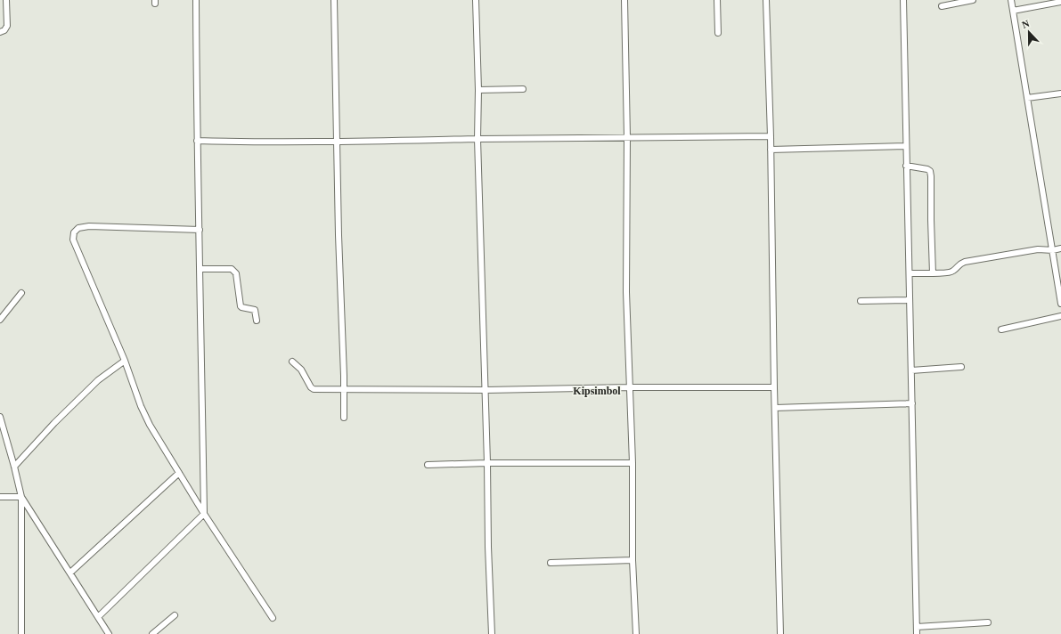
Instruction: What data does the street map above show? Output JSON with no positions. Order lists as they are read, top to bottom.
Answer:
{
  "districts": ["Kipsimbol"],
  "north": "top"
}
